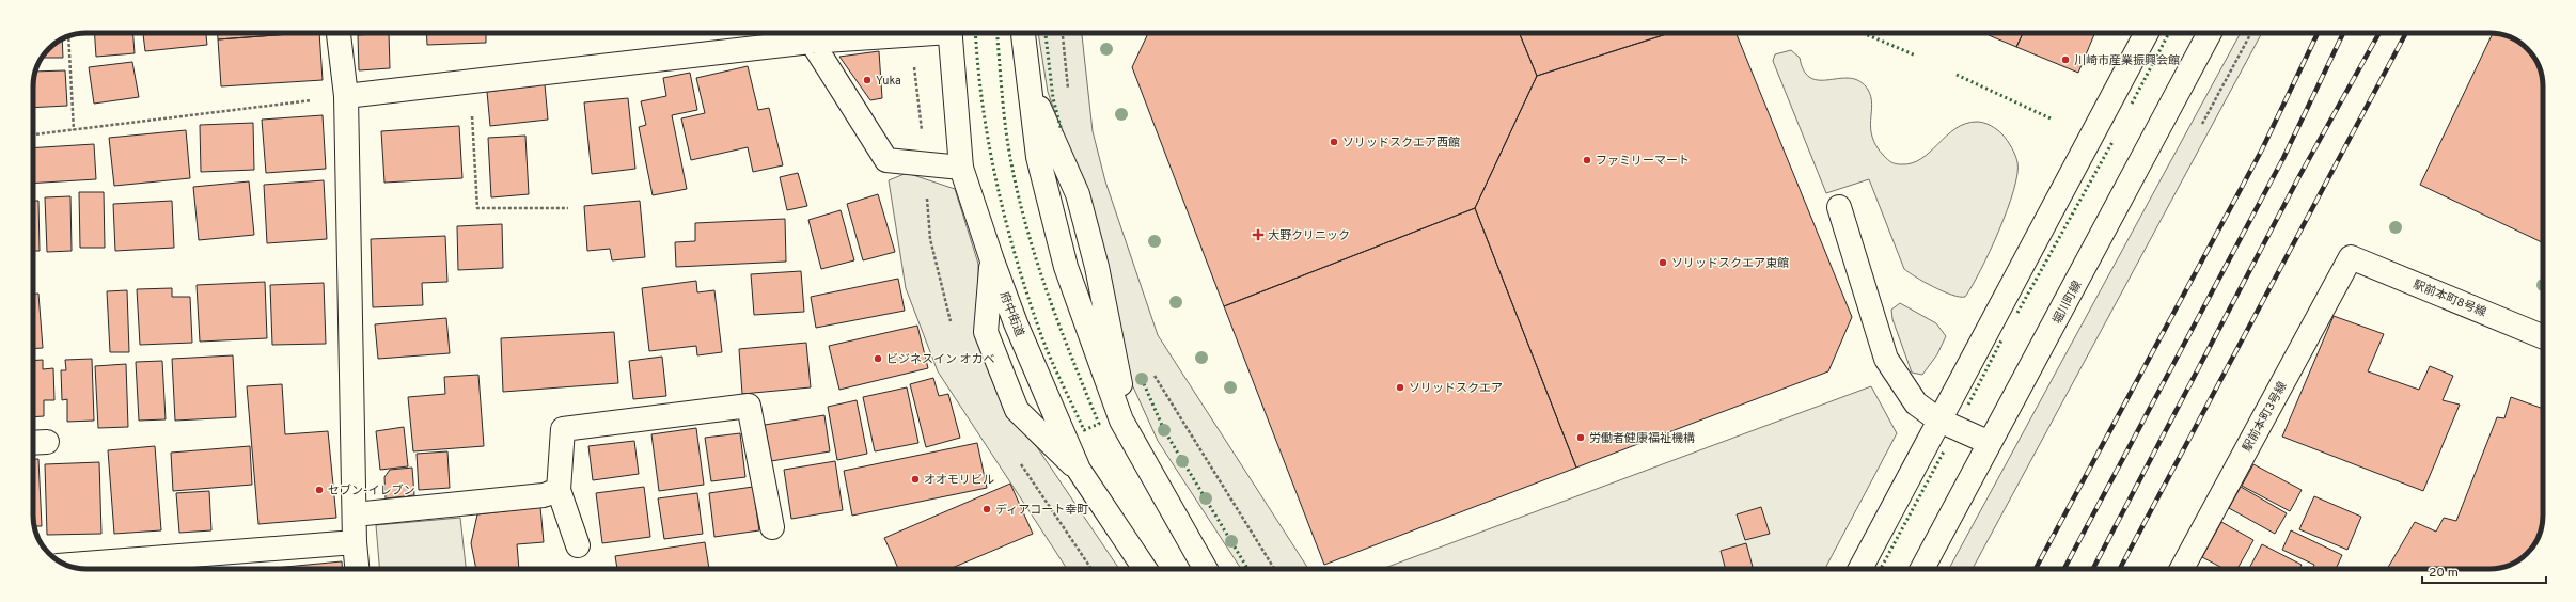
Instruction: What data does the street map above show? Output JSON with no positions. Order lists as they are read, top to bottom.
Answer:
{
  "streets": {
    "street": [
      "駅前本町8号線",
      "堀川町線",
      "府中街道",
      "駅前本町3号線"
    ]
  },
  "crossings": [
    ["駅前本町8号線", "駅前本町3号線"]
  ],
  "places": {
    "other": [
      "川崎市産業振興会館",
      "Yuka",
      "ソリッドスクエア西館",
      "ファミリーマート",
      "ソリッドスクエア東館",
      "ビジネスイン オカベ",
      "ソリッドスクエア",
      "労働者健康福祉機構",
      "オオモリビル",
      "セブン-イレブン",
      "ディアコート幸町"
    ],
    "health": ["大野クリニック"]
  },
  "scale_bar": "20 m"
}
